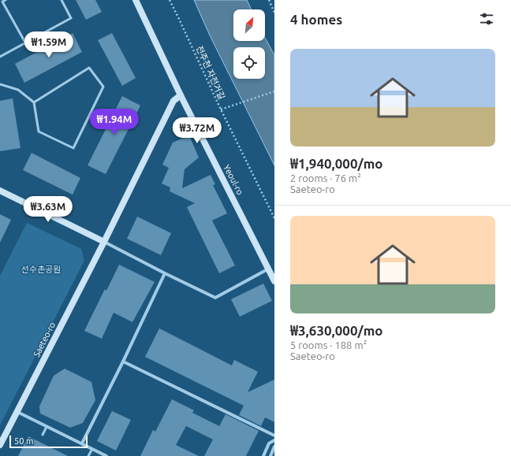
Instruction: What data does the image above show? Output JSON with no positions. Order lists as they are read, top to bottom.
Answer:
{
  "streets": {
    "street": ["Yeoul-ro", "Saeteo-ro"],
    "path": ["전주천 자전거길"]
  },
  "crossings": [
    ["Yeoul-ro", "Saeteo-ro"]
  ],
  "parks": ["선수촌공원"],
  "scale_bar": "50 m",
  "north": "top right",
  "page": {
    "heading": "4 homes",
    "price": [
      "₩1.59M",
      "₩1.94M",
      "₩3.72M",
      "₩3.63M"
    ],
    "list": [
      {
        "name": "₩1,940,000/mo",
        "note": "2 rooms · 76 m² · Saeteo-ro"
      },
      {
        "name": "₩3,630,000/mo",
        "note": "5 rooms · 188 m² · Saeteo-ro"
      }
    ],
    "scale": "50 m"
  }
}
